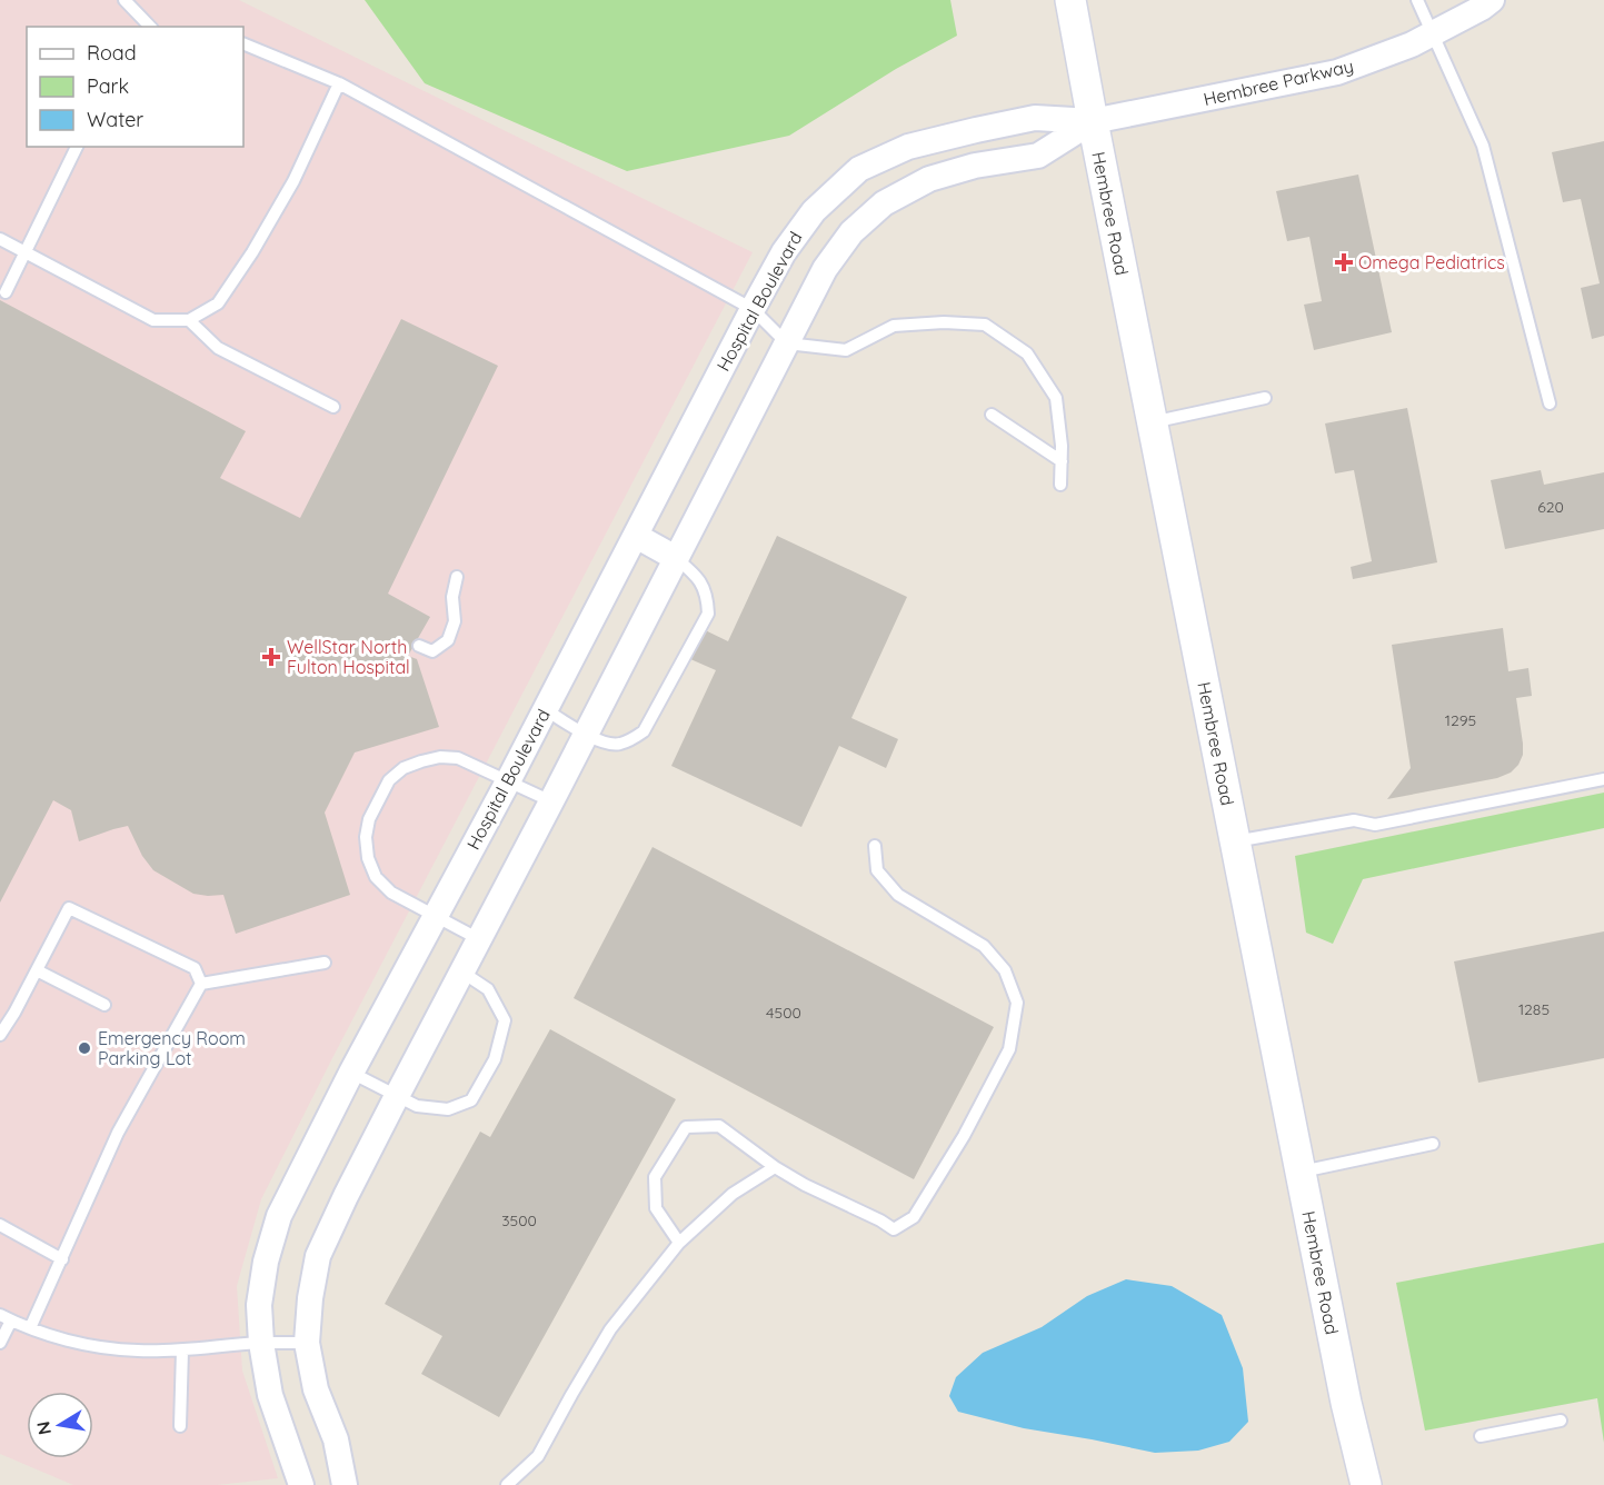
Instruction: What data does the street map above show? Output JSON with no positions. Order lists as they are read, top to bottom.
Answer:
{
  "streets": {
    "street": ["Hembree Parkway", "Hembree Road", "Hospital Boulevard"]
  },
  "crossings": [
    ["Hembree Parkway", "Hembree Road"],
    ["Hembree Parkway", "Hospital Boulevard"],
    ["Hembree Road", "Hospital Boulevard"]
  ],
  "places": {
    "health": ["Omega Pediatrics", "WellStar North Fulton Hospital"],
    "other": ["Emergency Room Parking Lot"]
  },
  "house_numbers": [
    "620",
    "1295",
    "1285",
    "4500",
    "3500"
  ],
  "legend": ["Road", "Park", "Water"],
  "north": "left"
}
